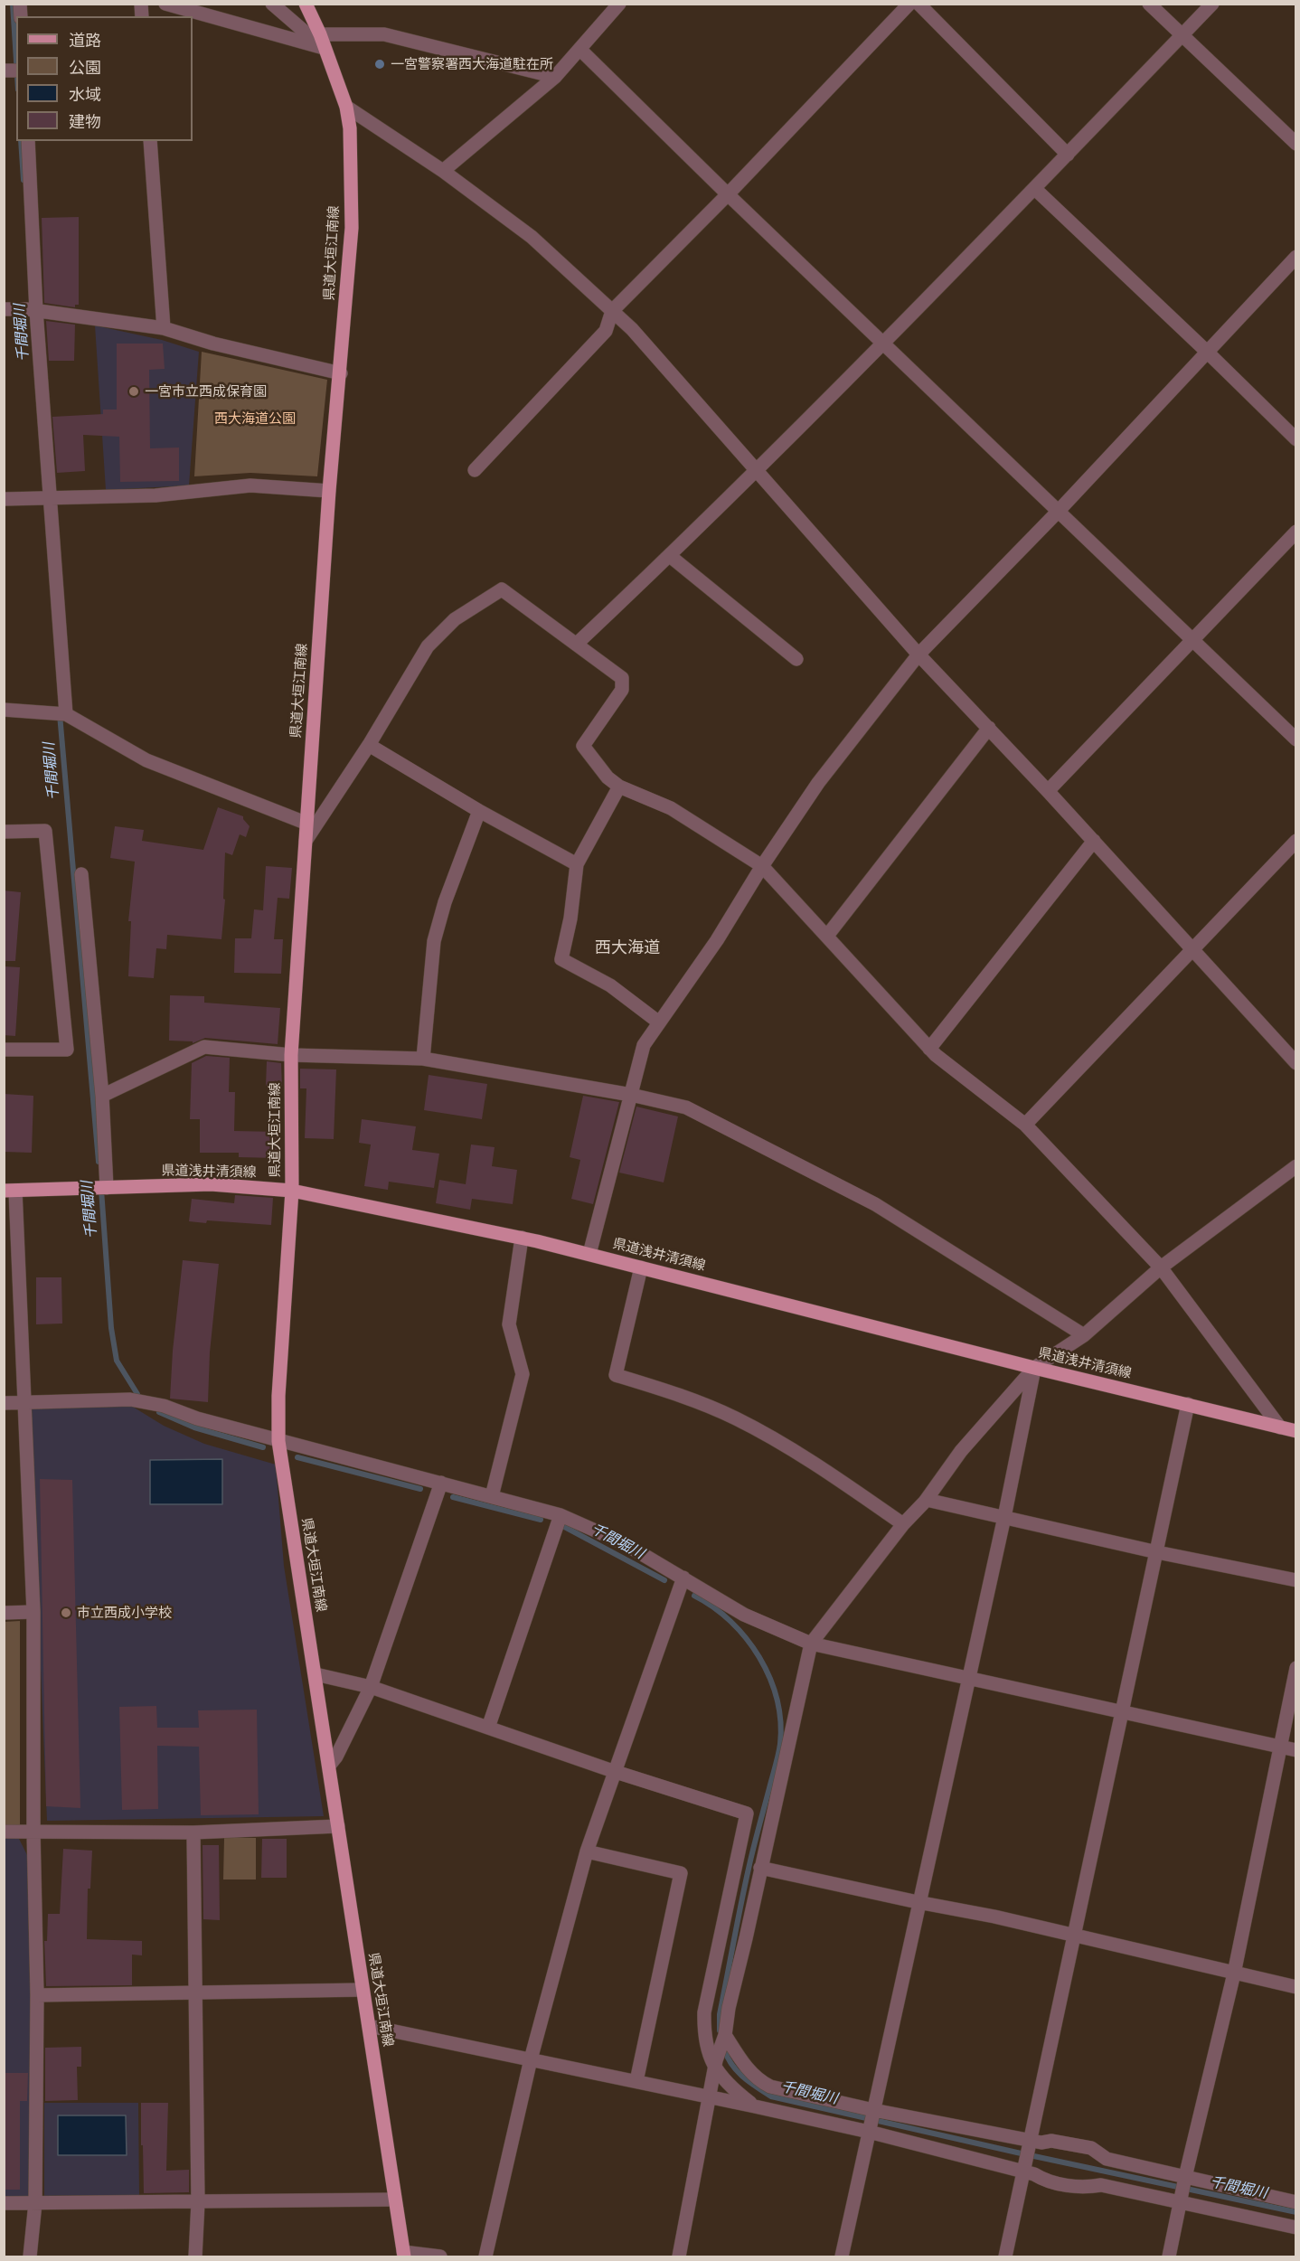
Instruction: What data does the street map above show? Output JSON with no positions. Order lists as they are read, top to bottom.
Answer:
{
  "streets": {
    "main road": ["県道大垣江南線", "県道浅井清須線"]
  },
  "crossings": [
    ["県道大垣江南線", "県道浅井清須線"]
  ],
  "districts": ["西大海道"],
  "water": ["千間堀川"],
  "parks": ["西大海道公園"],
  "places": ["一宮警察署西大海道駐在所", "一宮市立西成保育園", "市立西成小学校"],
  "legend": [
    "道路",
    "公園",
    "水域",
    "建物"
  ]
}
